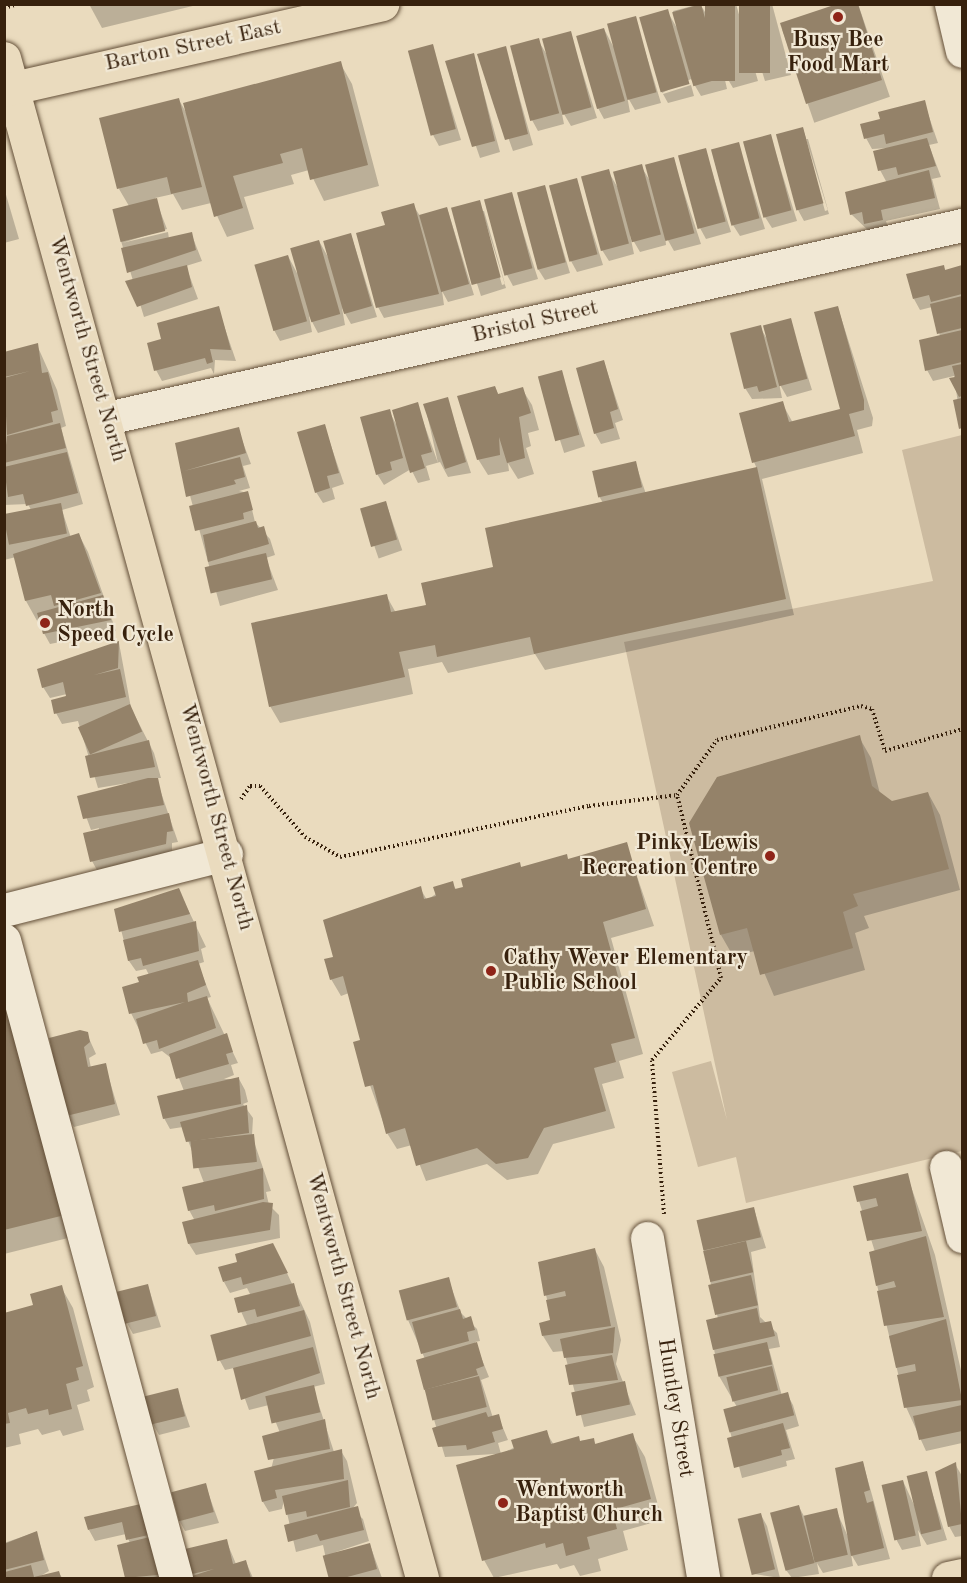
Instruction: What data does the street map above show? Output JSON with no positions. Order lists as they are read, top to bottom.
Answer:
{
  "streets": {
    "main road": ["Barton Street East", "Wentworth Street North"],
    "street": ["Bristol Street", "Huntley Street"]
  },
  "crossings": [
    ["Barton Street East", "Wentworth Street North"],
    ["Bristol Street", "Wentworth Street North"]
  ],
  "places": [
    "Busy Bee Food Mart",
    "North Speed Cycle",
    "Pinky Lewis Recreation Centre",
    "Cathy Wever Elementary Public School",
    "Wentworth Baptist Church"
  ]
}
